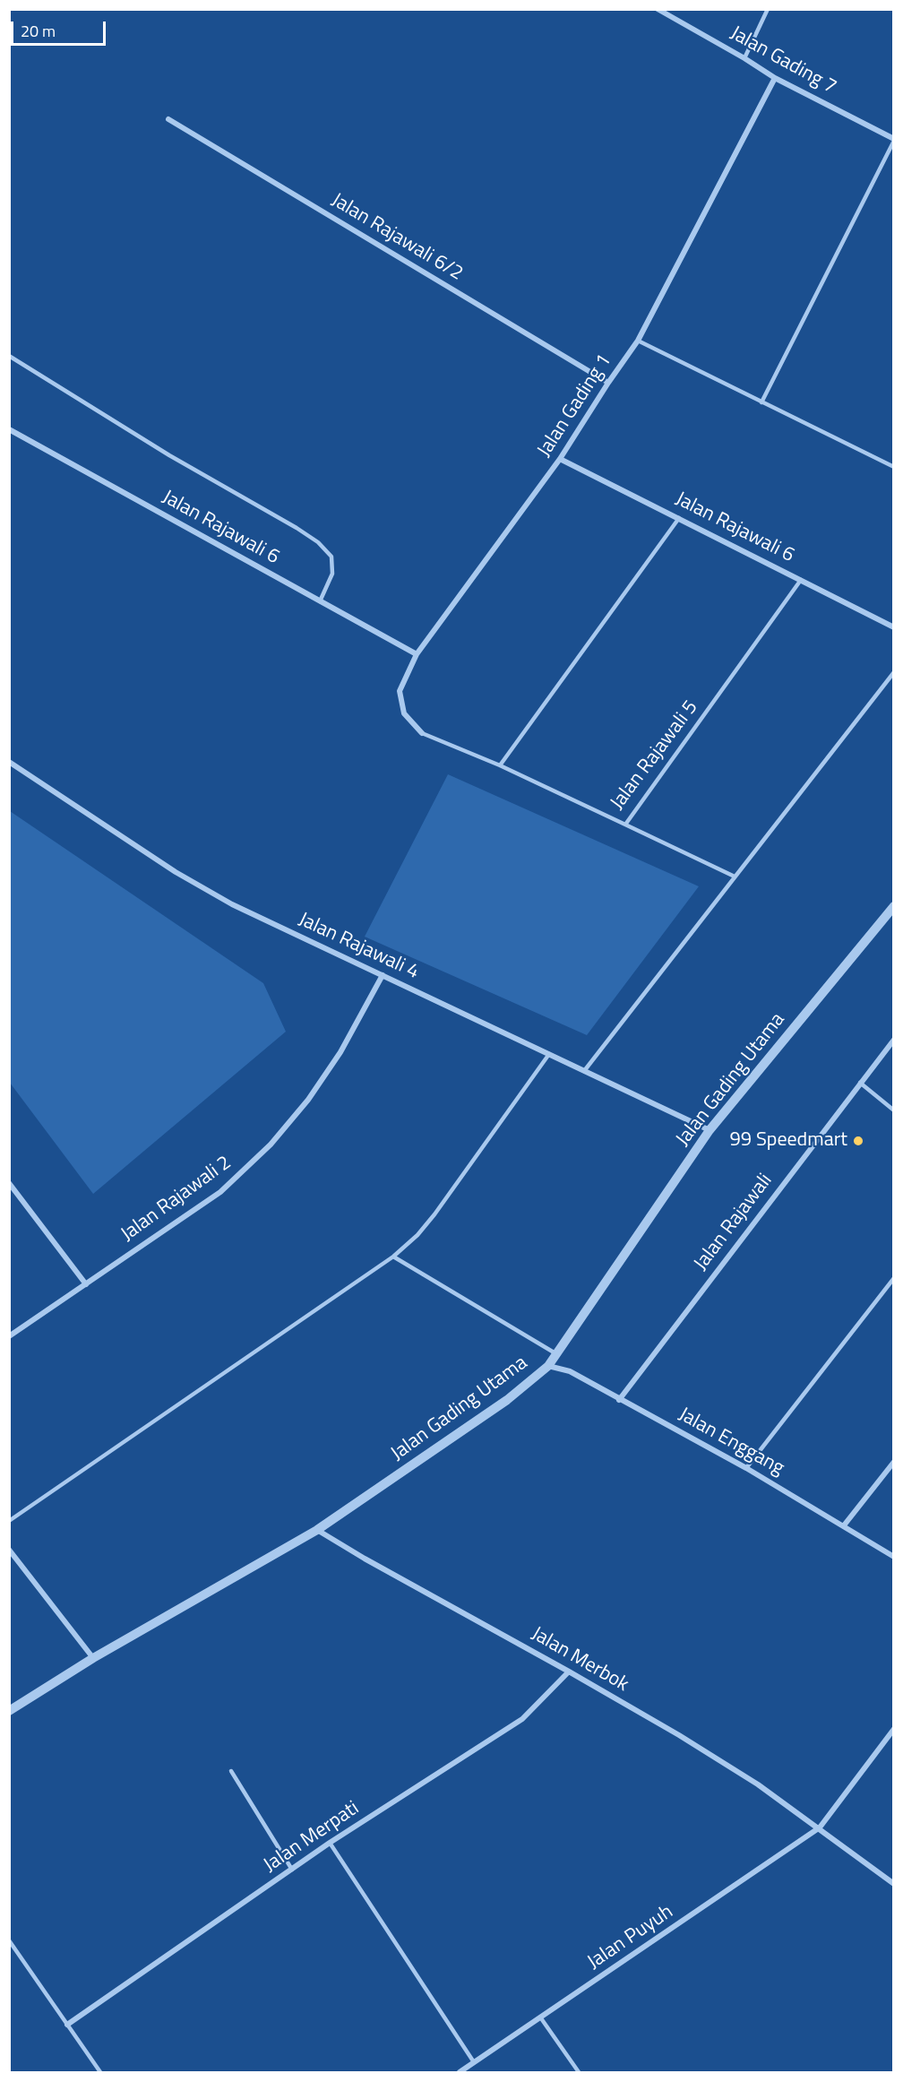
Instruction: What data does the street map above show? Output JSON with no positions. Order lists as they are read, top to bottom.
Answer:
{
  "streets": {
    "street": [
      "Jalan Gading 7",
      "Jalan Rajawali 6/2",
      "Jalan Gading 1",
      "Jalan Rajawali 6",
      "Jalan Rajawali 4",
      "Jalan Gading Utama",
      "Jalan Rajawali 2",
      "Jalan Rajawali",
      "Jalan Enggang",
      "Jalan Merbok",
      "Jalan Merpati",
      "Jalan Puyuh"
    ],
    "lane": ["Jalan Rajawali 5"]
  },
  "crossings": [
    ["Jalan Gading 7", "Jalan Gading 1"],
    ["Jalan Rajawali 6/2", "Jalan Gading 1"],
    ["Jalan Gading 1", "Jalan Rajawali 6"],
    ["Jalan Gading 1", "Jalan Rajawali 5"],
    ["Jalan Rajawali 6", "Jalan Rajawali 5"],
    ["Jalan Rajawali 4", "Jalan Gading Utama"],
    ["Jalan Rajawali 4", "Jalan Rajawali 2"],
    ["Jalan Gading Utama", "Jalan Enggang"],
    ["Jalan Gading Utama", "Jalan Merbok"],
    ["Jalan Rajawali", "Jalan Enggang"],
    ["Jalan Merbok", "Jalan Merpati"],
    ["Jalan Merbok", "Jalan Puyuh"]
  ],
  "places": ["99 Speedmart"],
  "scale_bar": "20 m"
}
